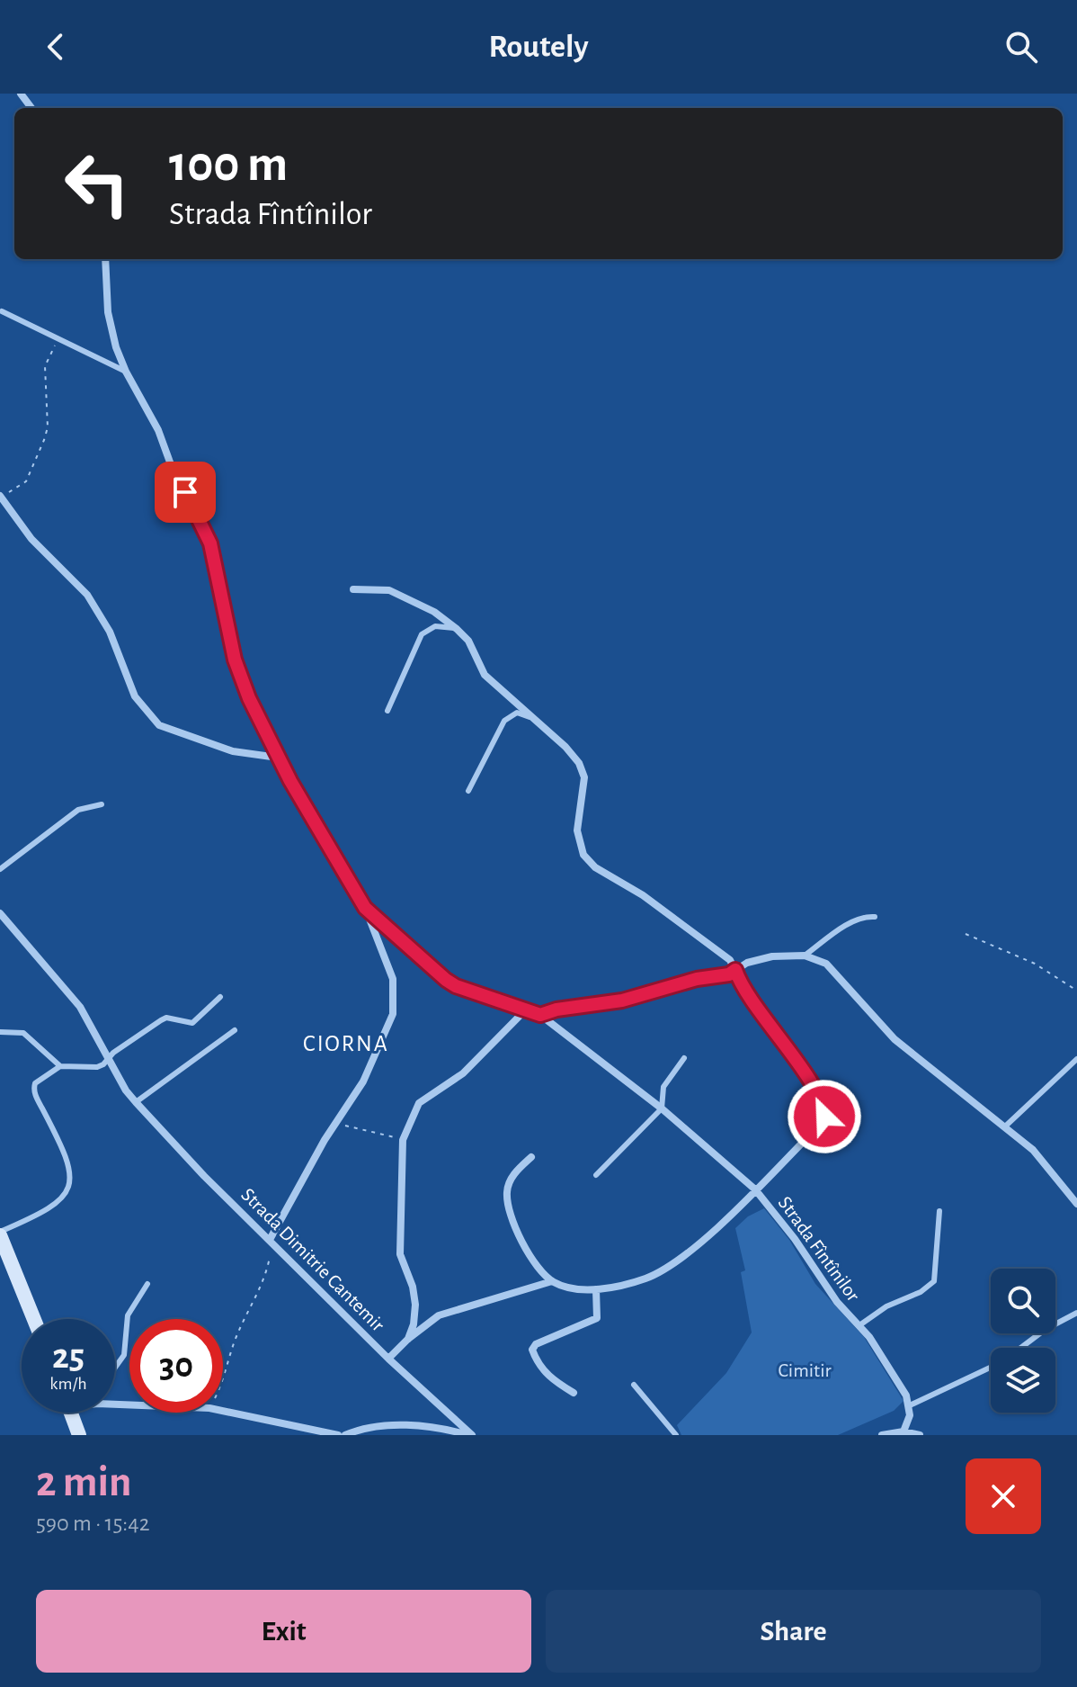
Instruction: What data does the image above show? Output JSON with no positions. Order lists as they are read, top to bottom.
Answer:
{
  "streets": {
    "street": ["Strada Fîntînilor", "Strada Dimitrie Cantemir"]
  },
  "districts": ["CIORNA"],
  "parks": ["Cimitir"],
  "page": {
    "header": "Routely",
    "turn": ["100 m", "Strada Fîntînilor"],
    "speed": "25 km/h",
    "limit": "30",
    "heading": ["2 min", "590 m · 15:42"],
    "buttons": ["Exit", "Share"]
  }
}
